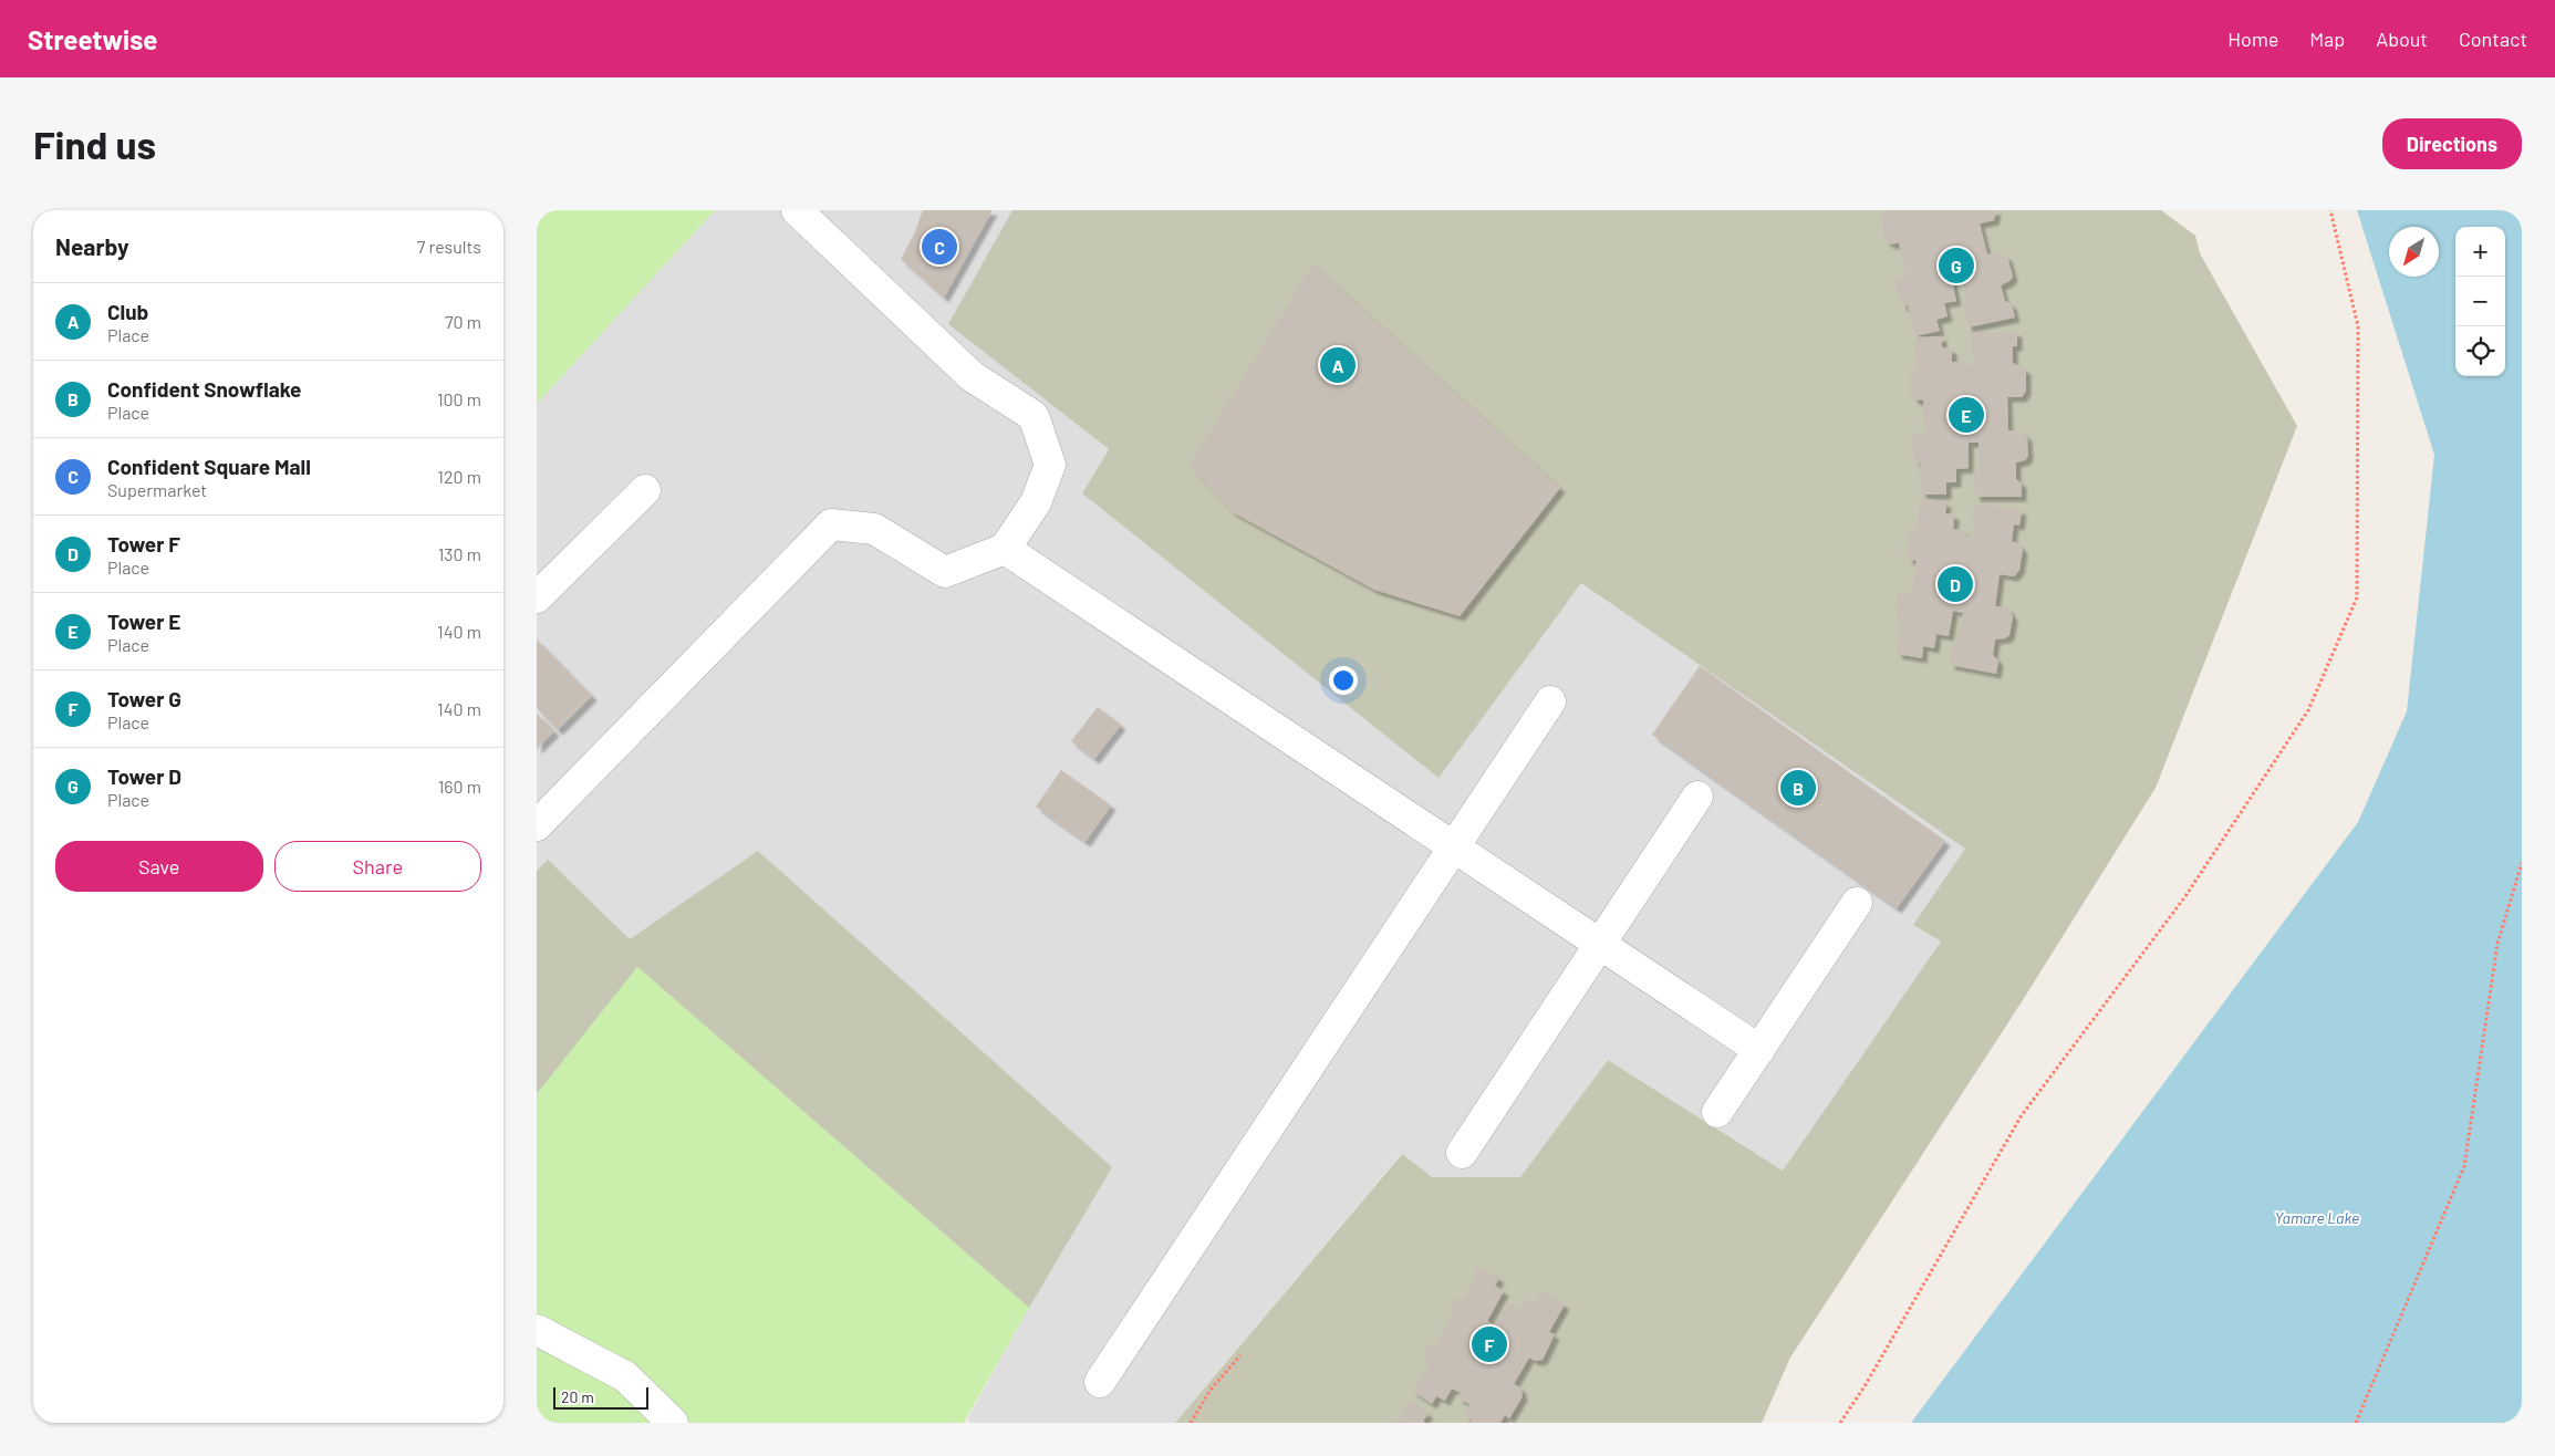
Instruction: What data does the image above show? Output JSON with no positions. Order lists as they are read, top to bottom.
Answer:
{
  "water": ["Yamare Lake"],
  "scale_bar": "20 m",
  "north": "bottom left",
  "page": {
    "header": "Streetwise",
    "nav": [
      "Home",
      "Map",
      "About",
      "Contact"
    ],
    "buttons": [
      "Directions",
      ["Save", "Share"]
    ],
    "title": "Find us",
    "heading": ["Nearby", "7 results"],
    "map_buttons": ["+", "−"],
    "pins": [
      "C",
      "G",
      "A",
      "E",
      "D",
      "B",
      "F"
    ],
    "list": [
      {
        "mark": "A",
        "name": "Club",
        "note": "Place",
        "value": "70 m"
      },
      {
        "mark": "B",
        "name": "Confident Snowflake",
        "note": "Place",
        "value": "100 m"
      },
      {
        "mark": "C",
        "name": "Confident Square Mall",
        "note": "Supermarket",
        "value": "120 m"
      },
      {
        "mark": "D",
        "name": "Tower F",
        "note": "Place",
        "value": "130 m"
      },
      {
        "mark": "E",
        "name": "Tower E",
        "note": "Place",
        "value": "140 m"
      },
      {
        "mark": "F",
        "name": "Tower G",
        "note": "Place",
        "value": "140 m"
      },
      {
        "mark": "G",
        "name": "Tower D",
        "note": "Place",
        "value": "160 m"
      }
    ],
    "scale": "20 m"
  }
}
